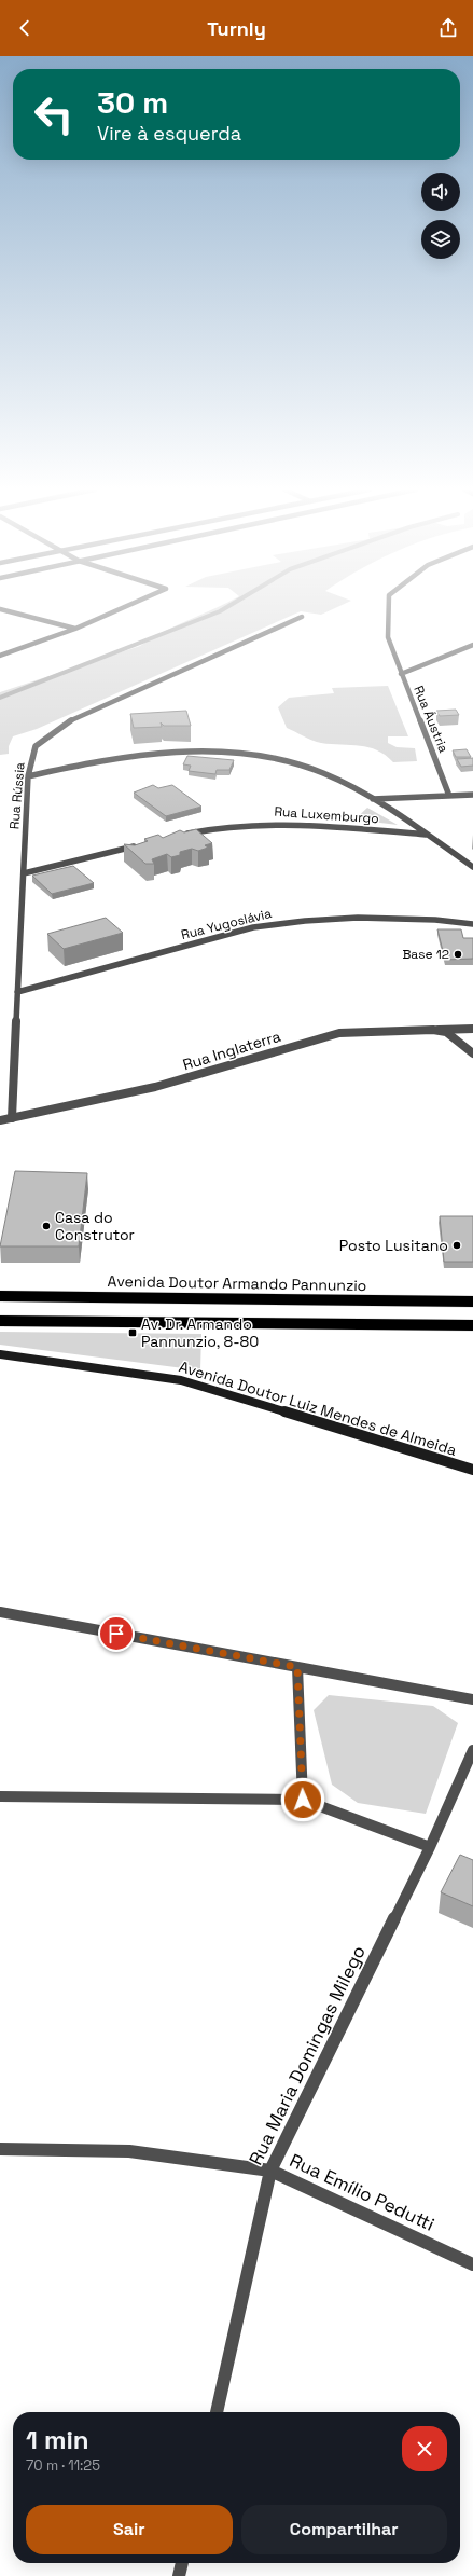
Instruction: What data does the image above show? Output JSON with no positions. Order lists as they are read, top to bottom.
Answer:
{
  "streets": {
    "main road": ["Avenida Doutor Armando Pannunzio", "Avenida Doutor Luiz Mendes de Almeida"],
    "street": [
      "Rua Áustria",
      "Rua Rússia",
      "Rua Luxemburgo",
      "Rua Yugoslávia",
      "Rua Inglaterra",
      "Rua Maria Domingas Milego",
      "Rua Emílio Pedutti"
    ]
  },
  "crossings": [
    ["Rua Rússia", "Rua Yugoslávia"],
    ["Rua Rússia", "Rua Inglaterra"],
    ["Rua Maria Domingas Milego", "Rua Emílio Pedutti"]
  ],
  "places": {
    "other": ["Base 12", "Casa do Construtor", "Posto Lusitano"],
    "transit": ["Av. Dr. Armando Pannunzio, 8-80"]
  },
  "page": {
    "header": "Turnly",
    "turn": ["30 m", "Vire à esquerda"],
    "heading": ["1 min", "70 m · 11:25"],
    "buttons": ["Sair", "Compartilhar"]
  }
}
